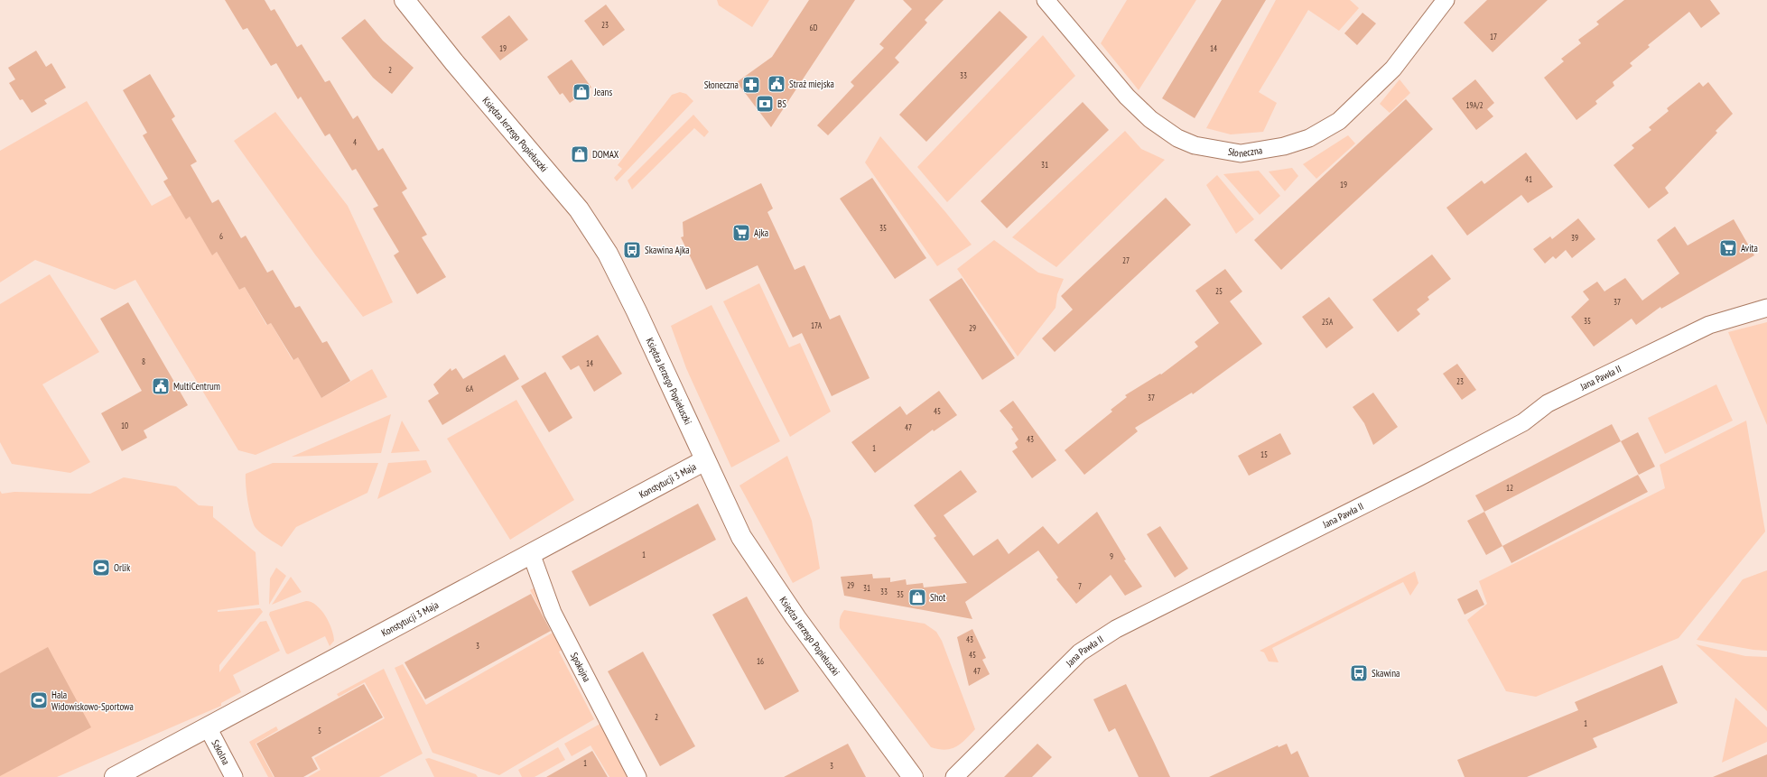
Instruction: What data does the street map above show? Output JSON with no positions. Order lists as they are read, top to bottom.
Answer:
{
  "streets": {
    "street": [
      "Księdza Jerzego Popiełuszki",
      "Słoneczna",
      "Jana Pawła II",
      "Konstytucji 3 Maja",
      "Spokojna",
      "Szkolna"
    ]
  },
  "crossings": [
    ["Księdza Jerzego Popiełuszki", "Konstytucji 3 Maja"],
    ["Konstytucji 3 Maja", "Spokojna"],
    ["Konstytucji 3 Maja", "Szkolna"]
  ],
  "places": {
    "public building": ["Straż miejska", "MultiCentrum"],
    "pharmacy": ["Słoneczna"],
    "shop": ["Jeans", "DOMAX", "Shot"],
    "bank": ["BS"],
    "supermarket": ["Ajka", "Avita"],
    "bus stop": ["Skawina Ajka", "Skawina"],
    "sports": ["Orlik", "Hala Widowiskowo-Sportowa"]
  },
  "house_numbers": [
    "23",
    "6D",
    "17",
    "19",
    "14",
    "2",
    "33",
    "19A/2",
    "4",
    "31",
    "41",
    "19",
    "35",
    "6",
    "39",
    "27",
    "25",
    "37",
    "35",
    "25A",
    "17A",
    "29",
    "8",
    "14",
    "23",
    "6A",
    "37",
    "45",
    "10",
    "47",
    "43",
    "1",
    "15",
    "12",
    "1",
    "9",
    "29",
    "7",
    "31",
    "33",
    "35",
    "43",
    "3",
    "45",
    "16",
    "47",
    "2",
    "1",
    "5",
    "1",
    "3"
  ]
}
